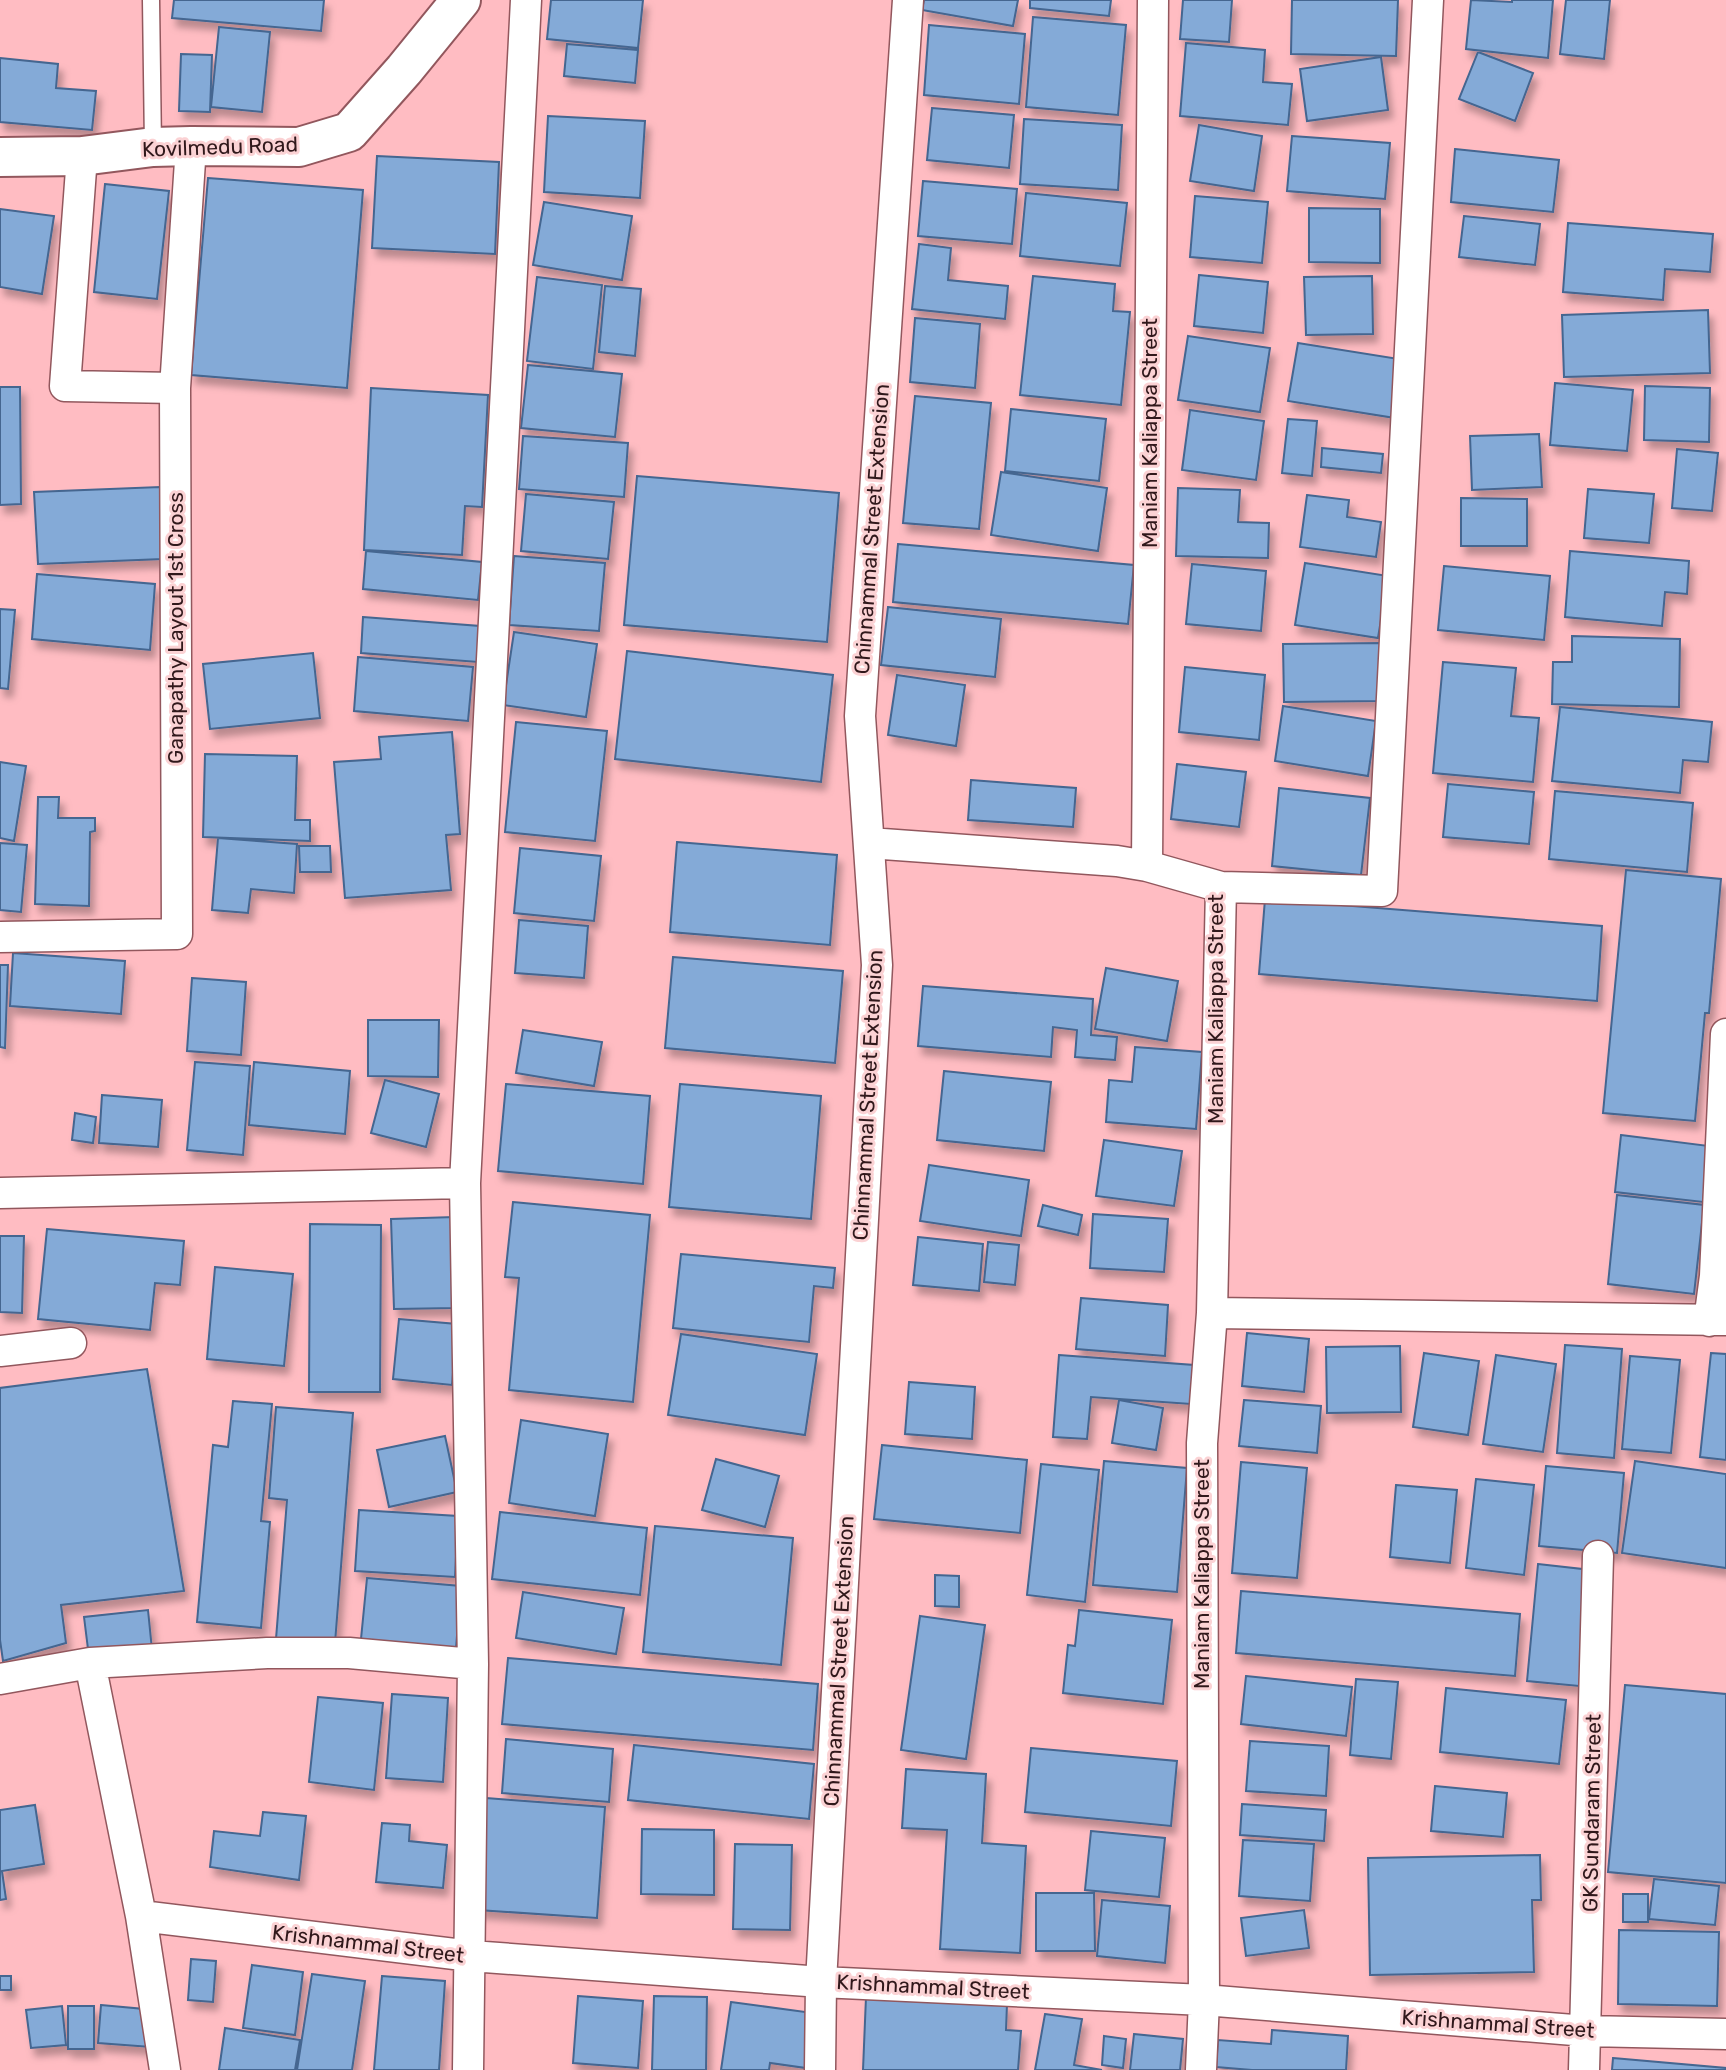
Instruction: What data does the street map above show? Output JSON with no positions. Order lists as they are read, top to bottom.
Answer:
{
  "streets": {
    "street": [
      "Kovilmedu Road",
      "Maniam Kaliappa Street",
      "Chinnammal Street Extension",
      "Ganapathy Layout 1st Cross",
      "GK Sundaram Street",
      "Krishnammal Street"
    ]
  },
  "crossings": [
    ["Kovilmedu Road", "Ganapathy Layout 1st Cross"],
    ["Maniam Kaliappa Street", "Krishnammal Street"],
    ["Chinnammal Street Extension", "Krishnammal Street"],
    ["GK Sundaram Street", "Krishnammal Street"]
  ]
}
